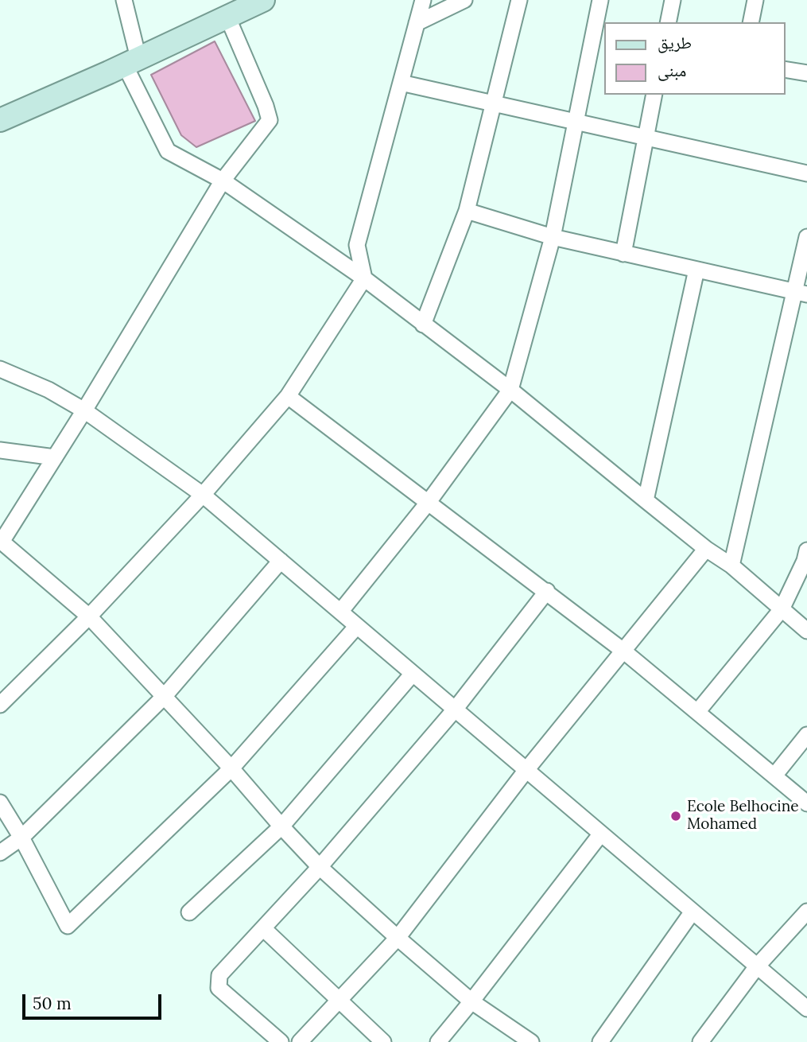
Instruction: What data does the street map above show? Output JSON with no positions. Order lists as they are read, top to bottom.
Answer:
{
  "places": ["Ecole Belhocine Mohamed"],
  "legend": ["طريق", "مبنى"],
  "scale_bar": "50 m"
}
